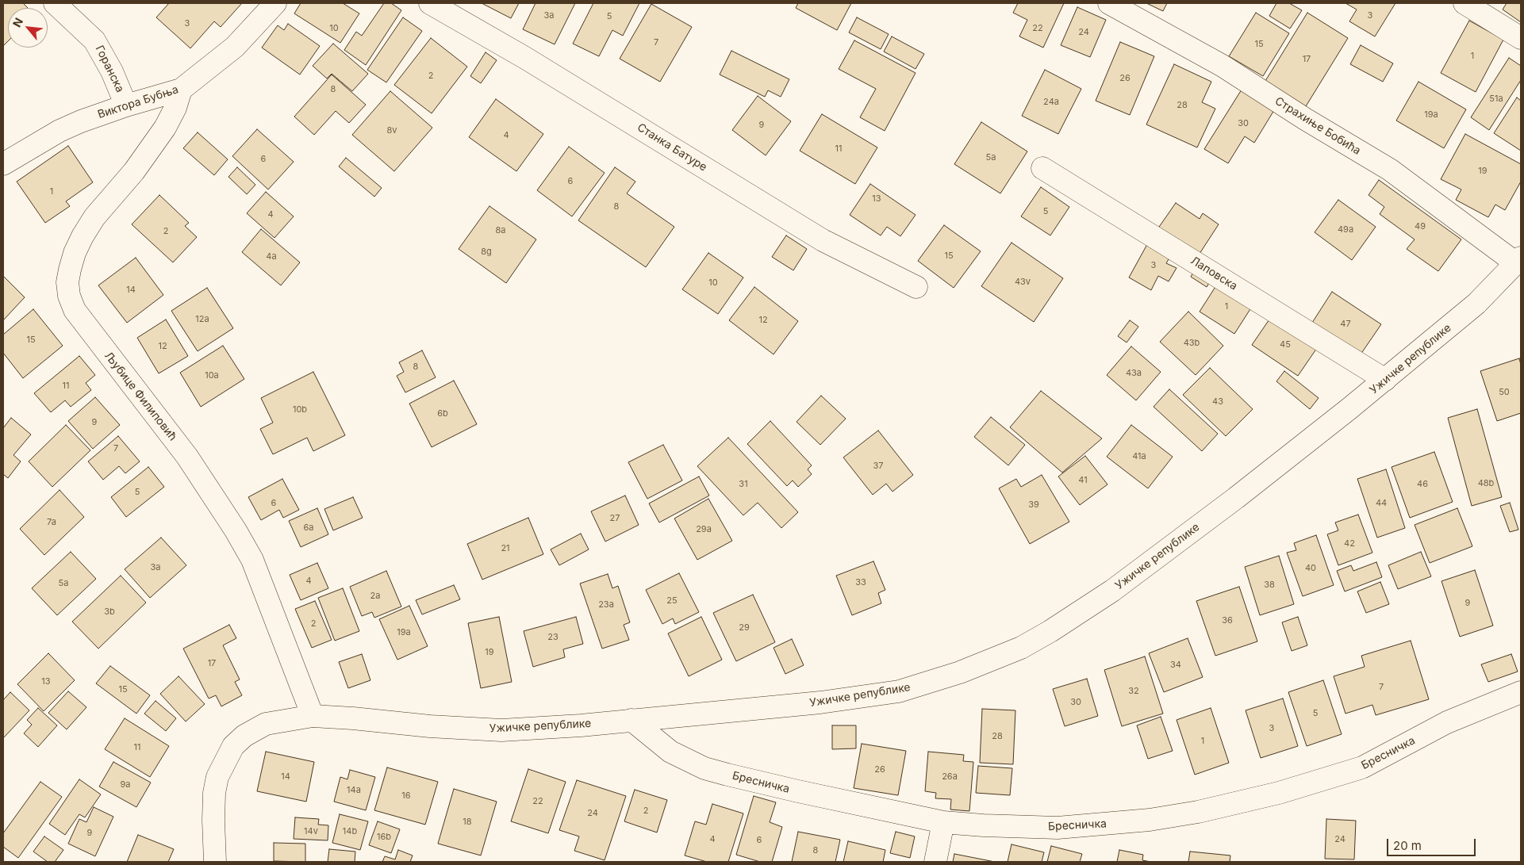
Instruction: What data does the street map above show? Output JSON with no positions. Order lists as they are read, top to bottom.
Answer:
{
  "streets": {
    "street": [
      "Горанска",
      "Виктора Бубња",
      "Страхиње Бобића",
      "Станка Батуре",
      "Лаповска",
      "Ужичке републике",
      "Љубице Филиповић",
      "Бресничка"
    ]
  },
  "crossings": [
    ["Горанска", "Виктора Бубња"],
    ["Виктора Бубња", "Љубице Филиповић"],
    ["Страхиње Бобића", "Ужичке републике"],
    ["Лаповска", "Ужичке републике"],
    ["Ужичке републике", "Љубице Филиповић"],
    ["Ужичке републике", "Бресничка"]
  ],
  "house_numbers": [
    "3a",
    "3",
    "5",
    "3",
    "10",
    "22",
    "24",
    "7",
    "15",
    "1",
    "17",
    "2",
    "26",
    "8",
    "51a",
    "24a",
    "28",
    "19a",
    "30",
    "9",
    "8v",
    "4",
    "11",
    "5a",
    "6",
    "19",
    "6",
    "1",
    "13",
    "8",
    "5",
    "4",
    "49",
    "49a",
    "8a",
    "2",
    "8g",
    "15",
    "4a",
    "3",
    "43v",
    "10",
    "14",
    "1",
    "12a",
    "12",
    "47",
    "15",
    "43b",
    "45",
    "12",
    "8",
    "43a",
    "10a",
    "11",
    "50",
    "43",
    "10b",
    "6b",
    "9",
    "7",
    "41a",
    "37",
    "41",
    "48b",
    "31",
    "46",
    "5",
    "6",
    "44",
    "39",
    "27",
    "7a",
    "6a",
    "29a",
    "42",
    "21",
    "3a",
    "40",
    "4",
    "33",
    "5a",
    "38",
    "2a",
    "25",
    "9",
    "23a",
    "3b",
    "36",
    "2",
    "29",
    "19a",
    "23",
    "19",
    "17",
    "34",
    "13",
    "7",
    "15",
    "32",
    "30",
    "5",
    "3",
    "28",
    "1",
    "11",
    "26",
    "14",
    "26a",
    "9a",
    "14a",
    "16",
    "22",
    "2",
    "24",
    "18",
    "14v",
    "14b",
    "9",
    "16b",
    "4",
    "24",
    "6",
    "8"
  ],
  "scale_bar": "20 m",
  "north": "top left"
}
